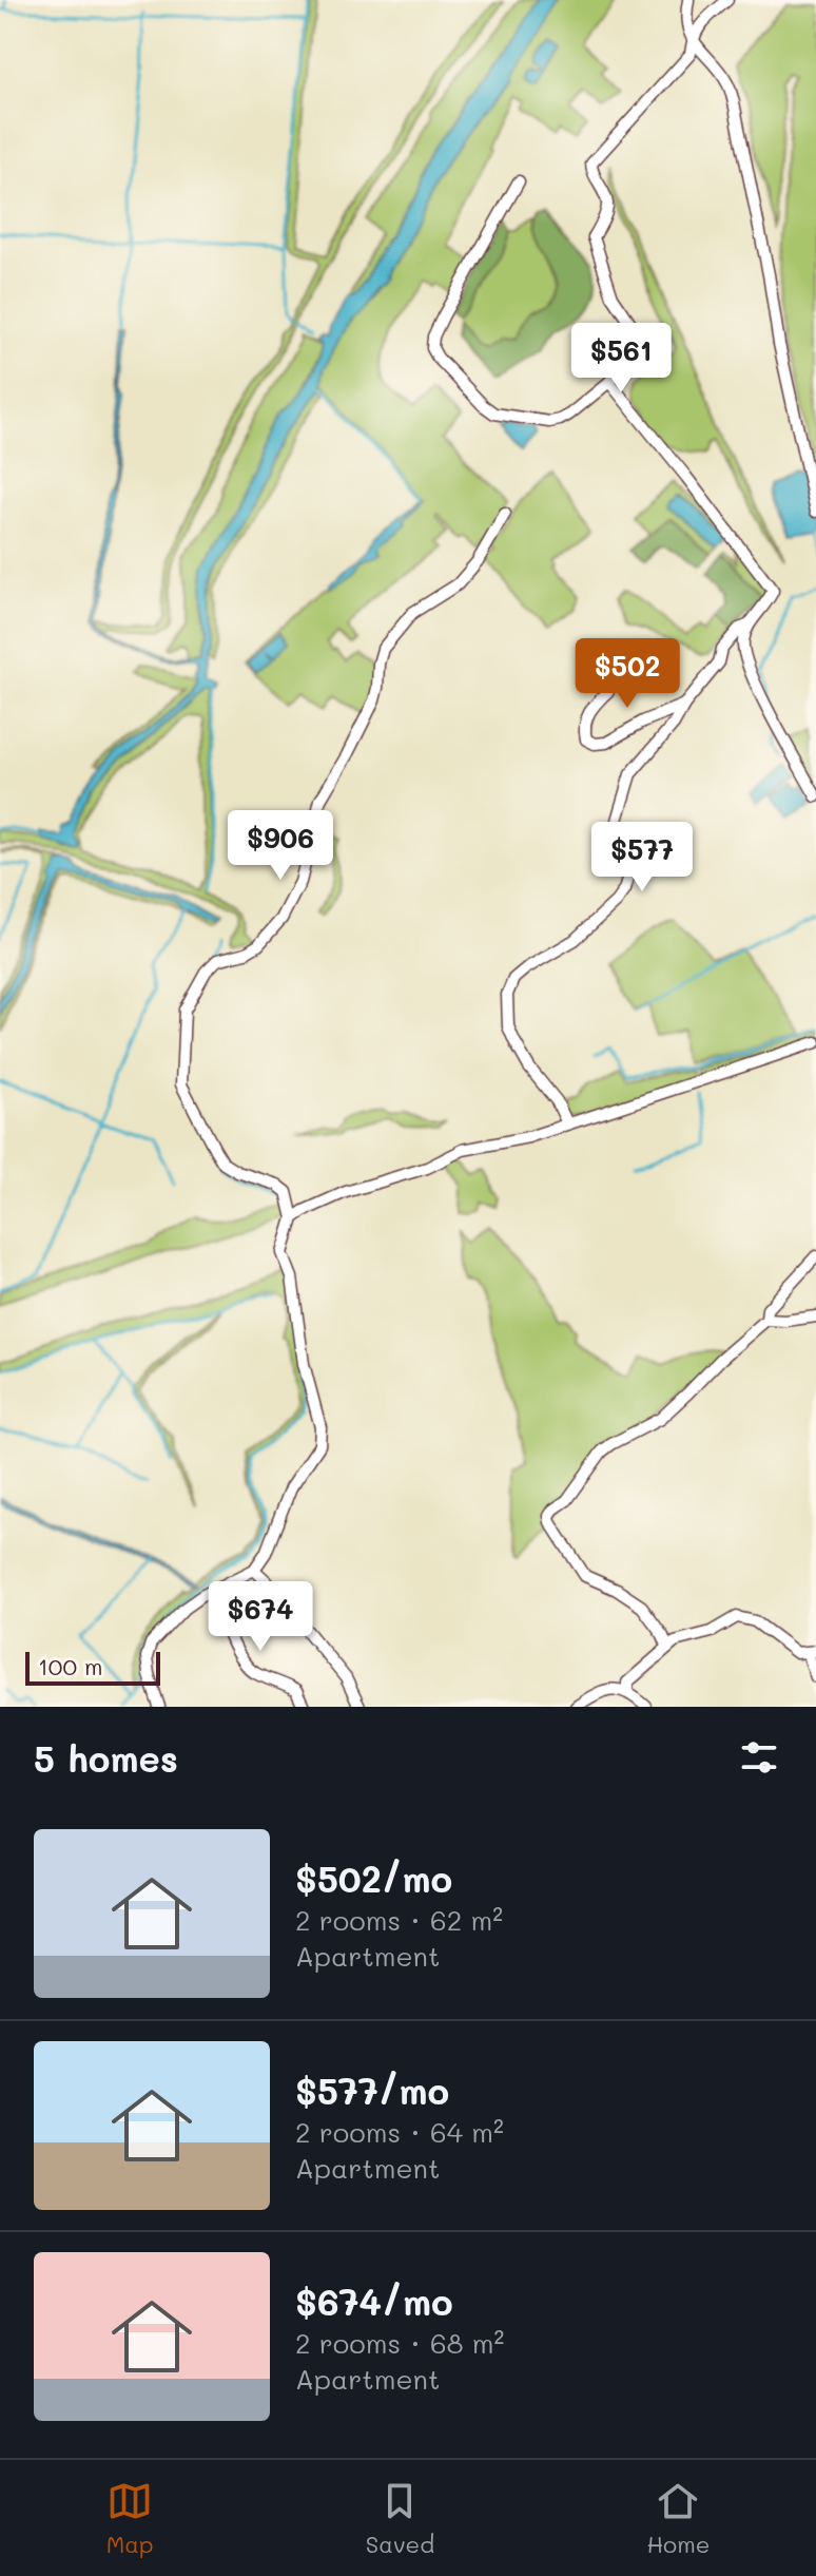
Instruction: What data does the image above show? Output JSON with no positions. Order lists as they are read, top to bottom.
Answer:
{
  "scale_bar": "100 m",
  "page": {
    "price": [
      "$561",
      "$502",
      "$906",
      "$577",
      "$674"
    ],
    "scale": "100 m",
    "heading": "5 homes",
    "list": [
      {
        "name": "$502/mo",
        "note": "2 rooms · 62 m² · Apartment"
      },
      {
        "name": "$577/mo",
        "note": "2 rooms · 64 m² · Apartment"
      },
      {
        "name": "$674/mo",
        "note": "2 rooms · 68 m² · Apartment"
      }
    ],
    "tabs": ["Map", "Saved", "Home"]
  }
}
